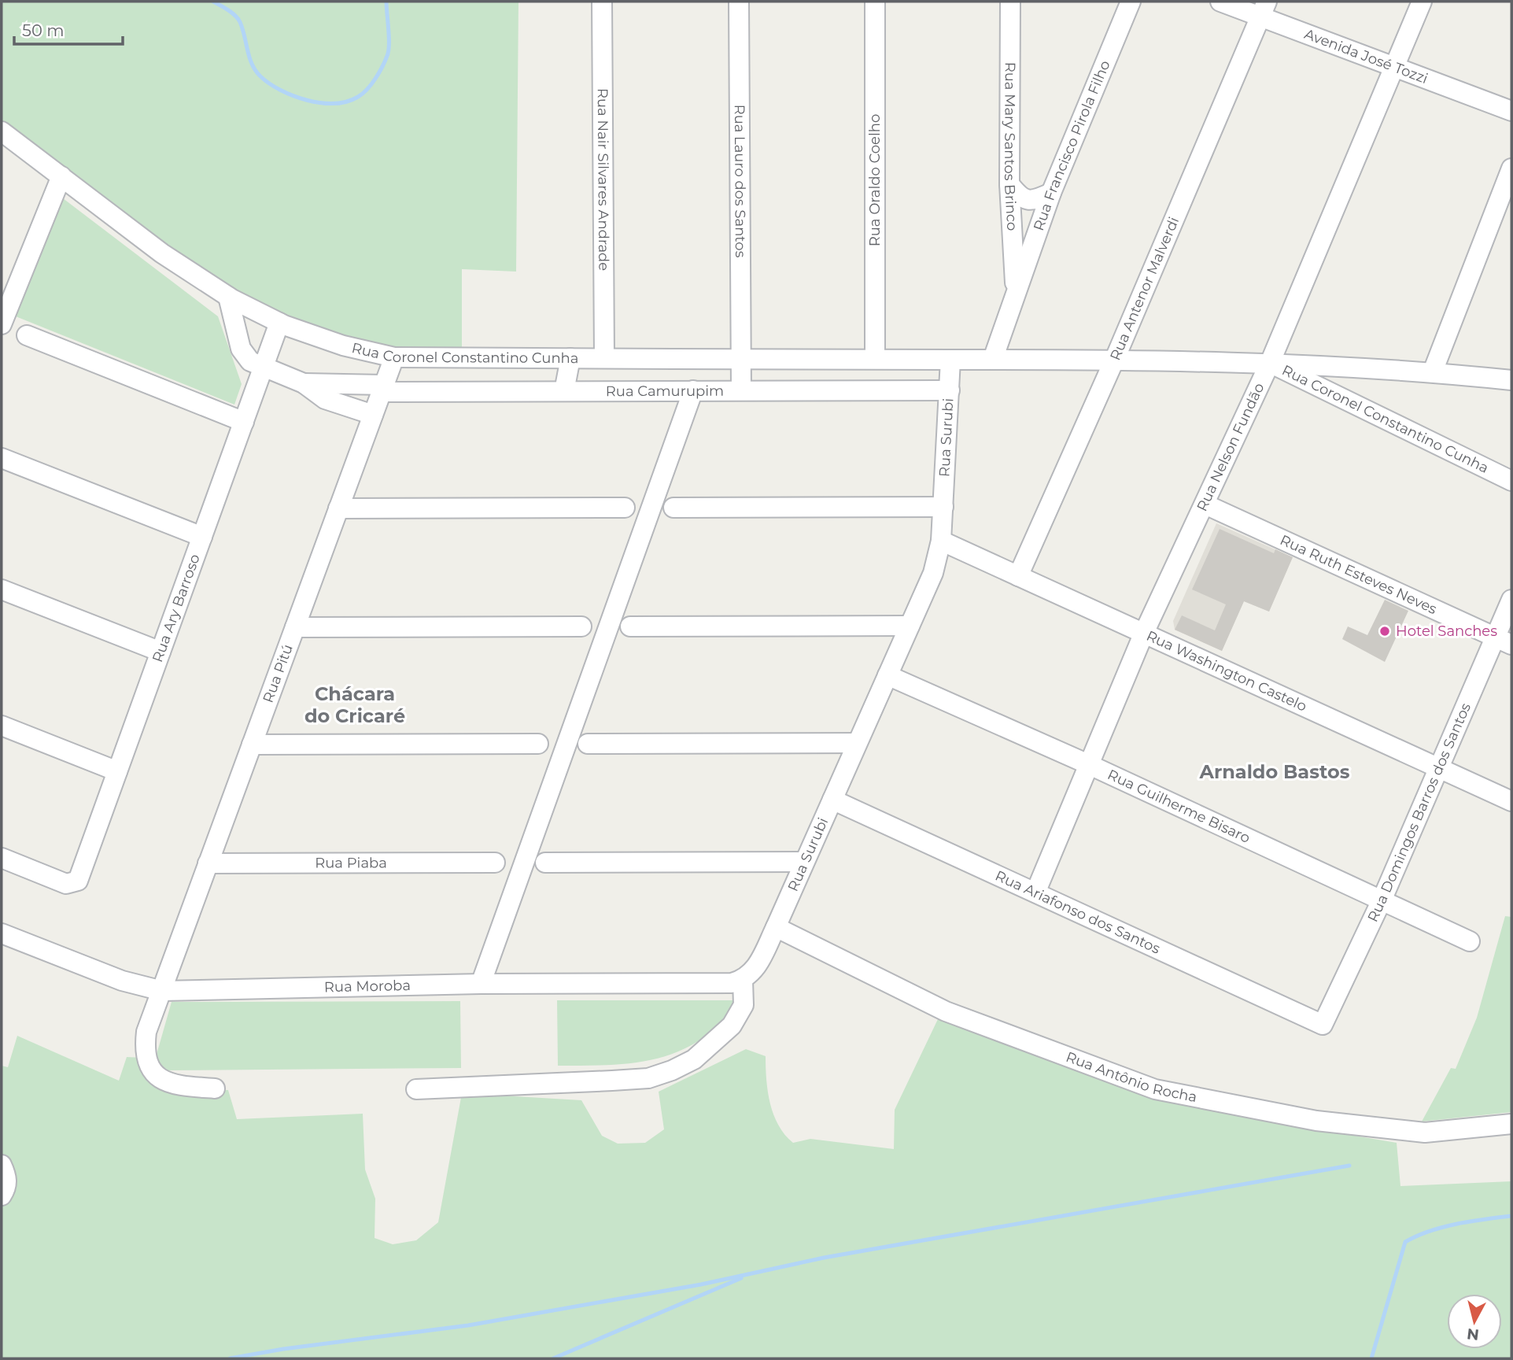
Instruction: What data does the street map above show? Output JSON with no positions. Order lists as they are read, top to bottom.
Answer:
{
  "streets": {
    "street": [
      "Avenida José Tozzi",
      "Rua Mary Santos Brinco",
      "Rua Francisco Pirola Filho",
      "Rua Nair Silvares Andrade",
      "Rua Lauro dos Santos",
      "Rua Oraldo Coelho",
      "Rua Antenor Malverdi",
      "Rua Coronel Constantino Cunha",
      "Rua Camurupim",
      "Rua Surubi",
      "Rua Nelson Fundão",
      "Rua Ruth Esteves Neves",
      "Rua Ary Barroso",
      "Rua Washington Castelo",
      "Rua Pitú",
      "Rua Guilherme Bisaro",
      "Rua Domingos Barros dos Santos",
      "Rua Piaba",
      "Rua Ariafonso dos Santos",
      "Rua Moroba",
      "Rua Antônio Rocha"
    ]
  },
  "crossings": [
    ["Avenida José Tozzi", "Rua Antenor Malverdi"],
    ["Avenida José Tozzi", "Rua Nelson Fundão"],
    ["Rua Mary Santos Brinco", "Rua Francisco Pirola Filho"],
    ["Rua Nair Silvares Andrade", "Rua Coronel Constantino Cunha"],
    ["Rua Lauro dos Santos", "Rua Coronel Constantino Cunha"],
    ["Rua Lauro dos Santos", "Rua Camurupim"],
    ["Rua Oraldo Coelho", "Rua Coronel Constantino Cunha"],
    ["Rua Antenor Malverdi", "Rua Coronel Constantino Cunha"],
    ["Rua Antenor Malverdi", "Rua Washington Castelo"],
    ["Rua Coronel Constantino Cunha", "Rua Surubi"],
    ["Rua Coronel Constantino Cunha", "Rua Nelson Fundão"],
    ["Rua Coronel Constantino Cunha", "Rua Ary Barroso"],
    ["Rua Coronel Constantino Cunha", "Rua Pitú"],
    ["Rua Camurupim", "Rua Surubi"],
    ["Rua Camurupim", "Rua Pitú"],
    ["Rua Surubi", "Rua Washington Castelo"],
    ["Rua Surubi", "Rua Guilherme Bisaro"],
    ["Rua Surubi", "Rua Ariafonso dos Santos"],
    ["Rua Surubi", "Rua Moroba"],
    ["Rua Surubi", "Rua Antônio Rocha"],
    ["Rua Nelson Fundão", "Rua Ruth Esteves Neves"],
    ["Rua Nelson Fundão", "Rua Washington Castelo"],
    ["Rua Nelson Fundão", "Rua Guilherme Bisaro"],
    ["Rua Nelson Fundão", "Rua Ariafonso dos Santos"],
    ["Rua Ruth Esteves Neves", "Rua Domingos Barros dos Santos"],
    ["Rua Washington Castelo", "Rua Domingos Barros dos Santos"],
    ["Rua Pitú", "Rua Piaba"],
    ["Rua Pitú", "Rua Moroba"],
    ["Rua Guilherme Bisaro", "Rua Domingos Barros dos Santos"],
    ["Rua Domingos Barros dos Santos", "Rua Ariafonso dos Santos"]
  ],
  "districts": ["Chácara do Cricaré", "Arnaldo Bastos"],
  "places": ["Hotel Sanches"],
  "scale_bar": "50 m",
  "north": "bottom"
}
